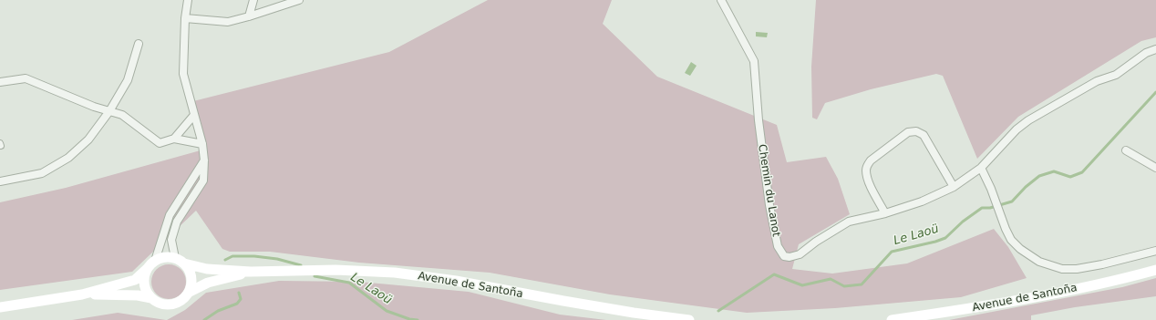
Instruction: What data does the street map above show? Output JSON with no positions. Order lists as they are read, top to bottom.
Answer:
{
  "streets": {
    "main road": ["Avenue de Santoña"],
    "street": ["Chemin du Lanot"]
  },
  "water": ["Le Laoü"]
}
